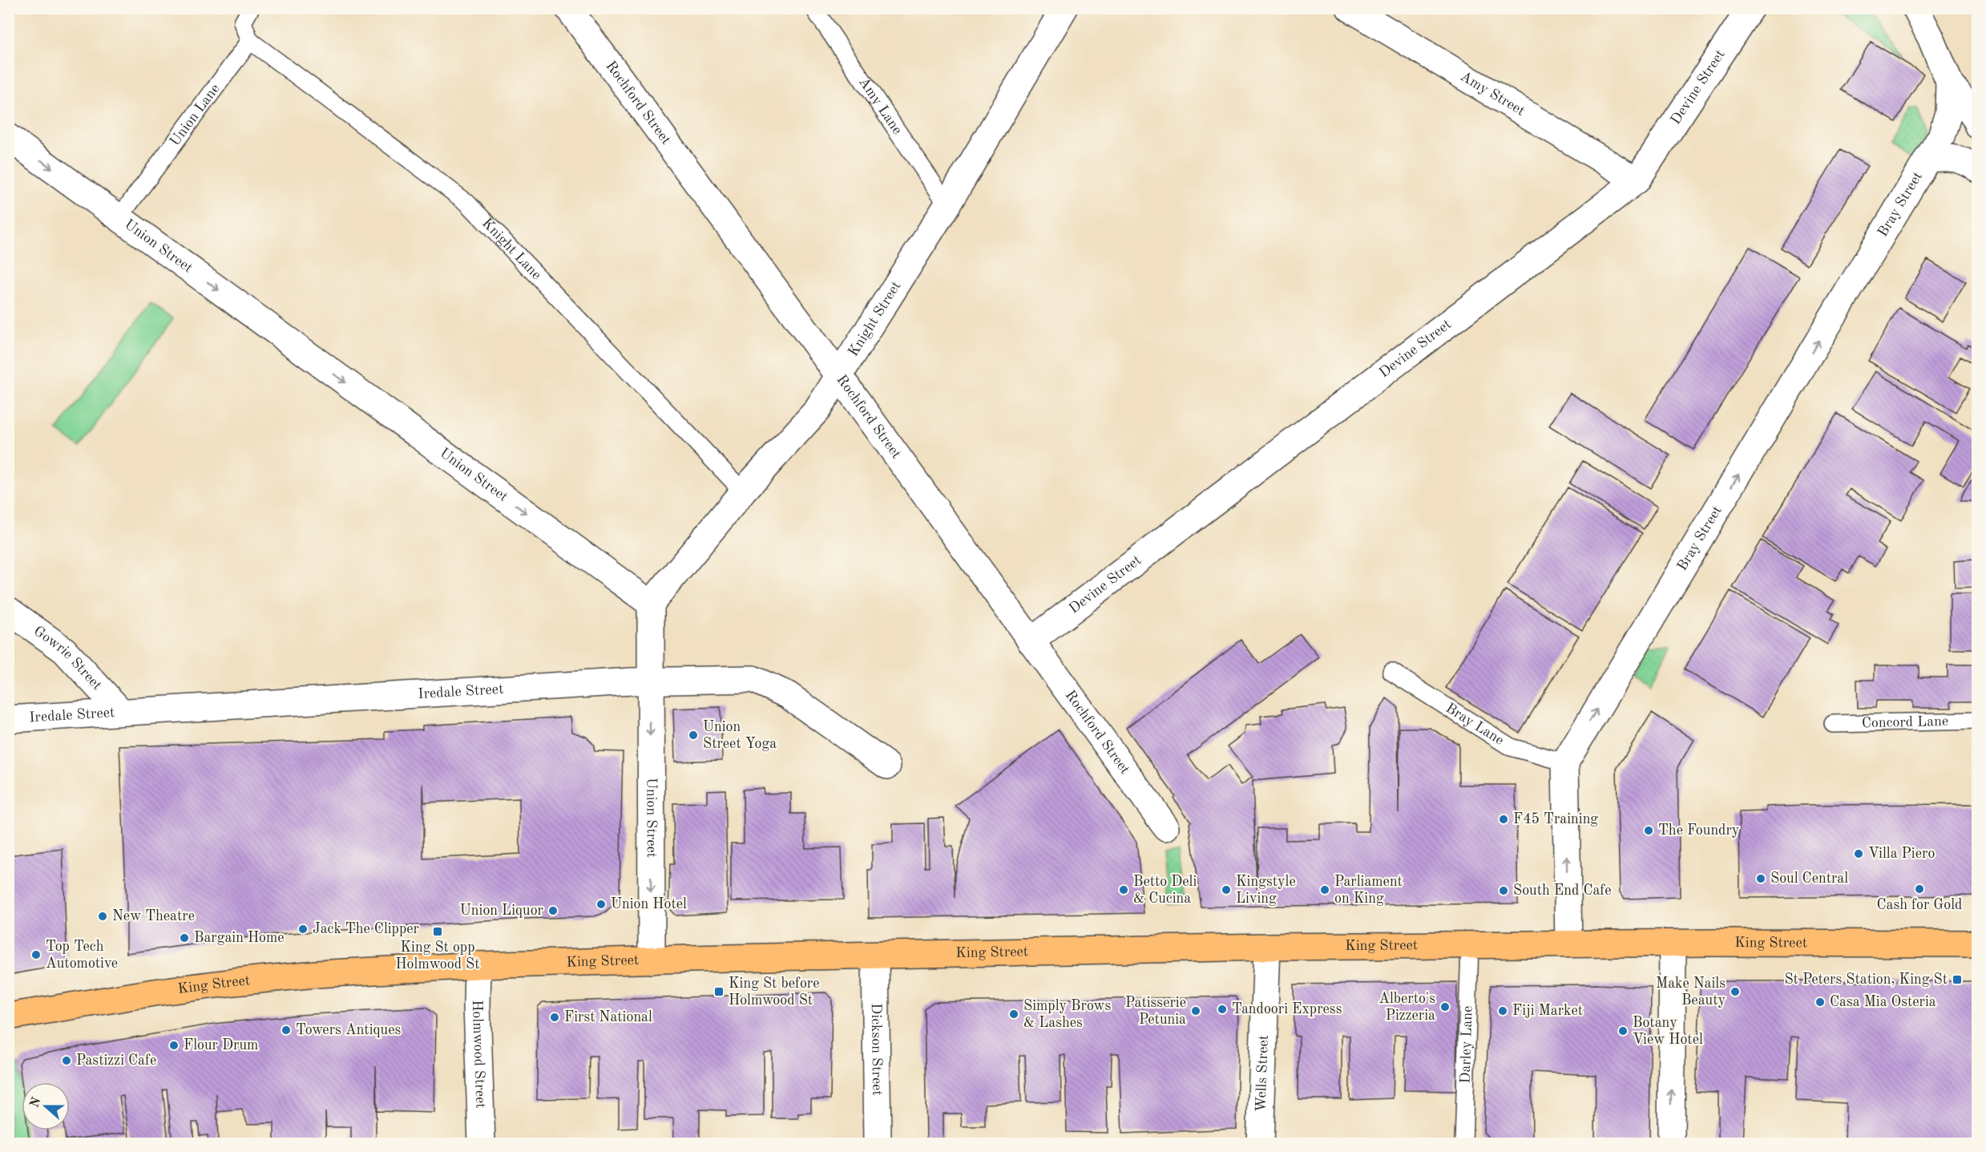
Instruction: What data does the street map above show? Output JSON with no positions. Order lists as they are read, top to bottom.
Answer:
{
  "streets": {
    "highway": ["King Street"],
    "street": [
      "Devine Street",
      "Amy Street",
      "Rochford Street",
      "Bray Street",
      "Union Street",
      "Knight Street",
      "Gowrie Street",
      "Iredale Street",
      "Dickson Street",
      "Holmwood Street",
      "Wells Street"
    ],
    "lane": [
      "Amy Lane",
      "Union Lane",
      "Knight Lane",
      "Concord Lane",
      "Bray Lane",
      "Darley Lane"
    ]
  },
  "crossings": [
    ["Devine Street", "Amy Street"],
    ["Devine Street", "Rochford Street"],
    ["Rochford Street", "Knight Street"],
    ["Amy Lane", "Knight Street"],
    ["Union Lane", "Union Street"],
    ["Union Lane", "Knight Lane"],
    ["Bray Street", "Bray Lane"],
    ["Union Street", "Knight Street"],
    ["Union Street", "Iredale Street"],
    ["Union Street", "King Street"],
    ["Knight Lane", "Knight Street"],
    ["Gowrie Street", "Iredale Street"],
    ["King Street", "Darley Lane"],
    ["King Street", "Dickson Street"],
    ["King Street", "Holmwood Street"],
    ["King Street", "Wells Street"]
  ],
  "one_way": ["Bray Street", "Union Street"],
  "places": {
    "other": [
      "Union Street Yoga",
      "F45 Training",
      "The Foundry",
      "Villa Piero",
      "Soul Central",
      "Cash for Gold",
      "Betto Deli & Cucina",
      "Kingstyle Living",
      "Parliament on King",
      "South End Cafe",
      "Union Hotel",
      "Union Liquor",
      "New Theatre",
      "Jack The Clipper",
      "Bargain Home",
      "Top Tech Automotive",
      "Make Nails Beauty",
      "Casa Mia Osteria",
      "Alberto's Pizzeria",
      "Tandoori Express",
      "Patisserie Petunia",
      "Fiji Market",
      "Simply Brows & Lashes",
      "First National",
      "Towers Antiques",
      "Botany View Hotel",
      "Flour Drum",
      "Pastizzi Cafe"
    ],
    "transit": ["King St opp Holmwood St", "St Peters Station, King St", "King St before Holmwood St"]
  },
  "north": "left"
}
